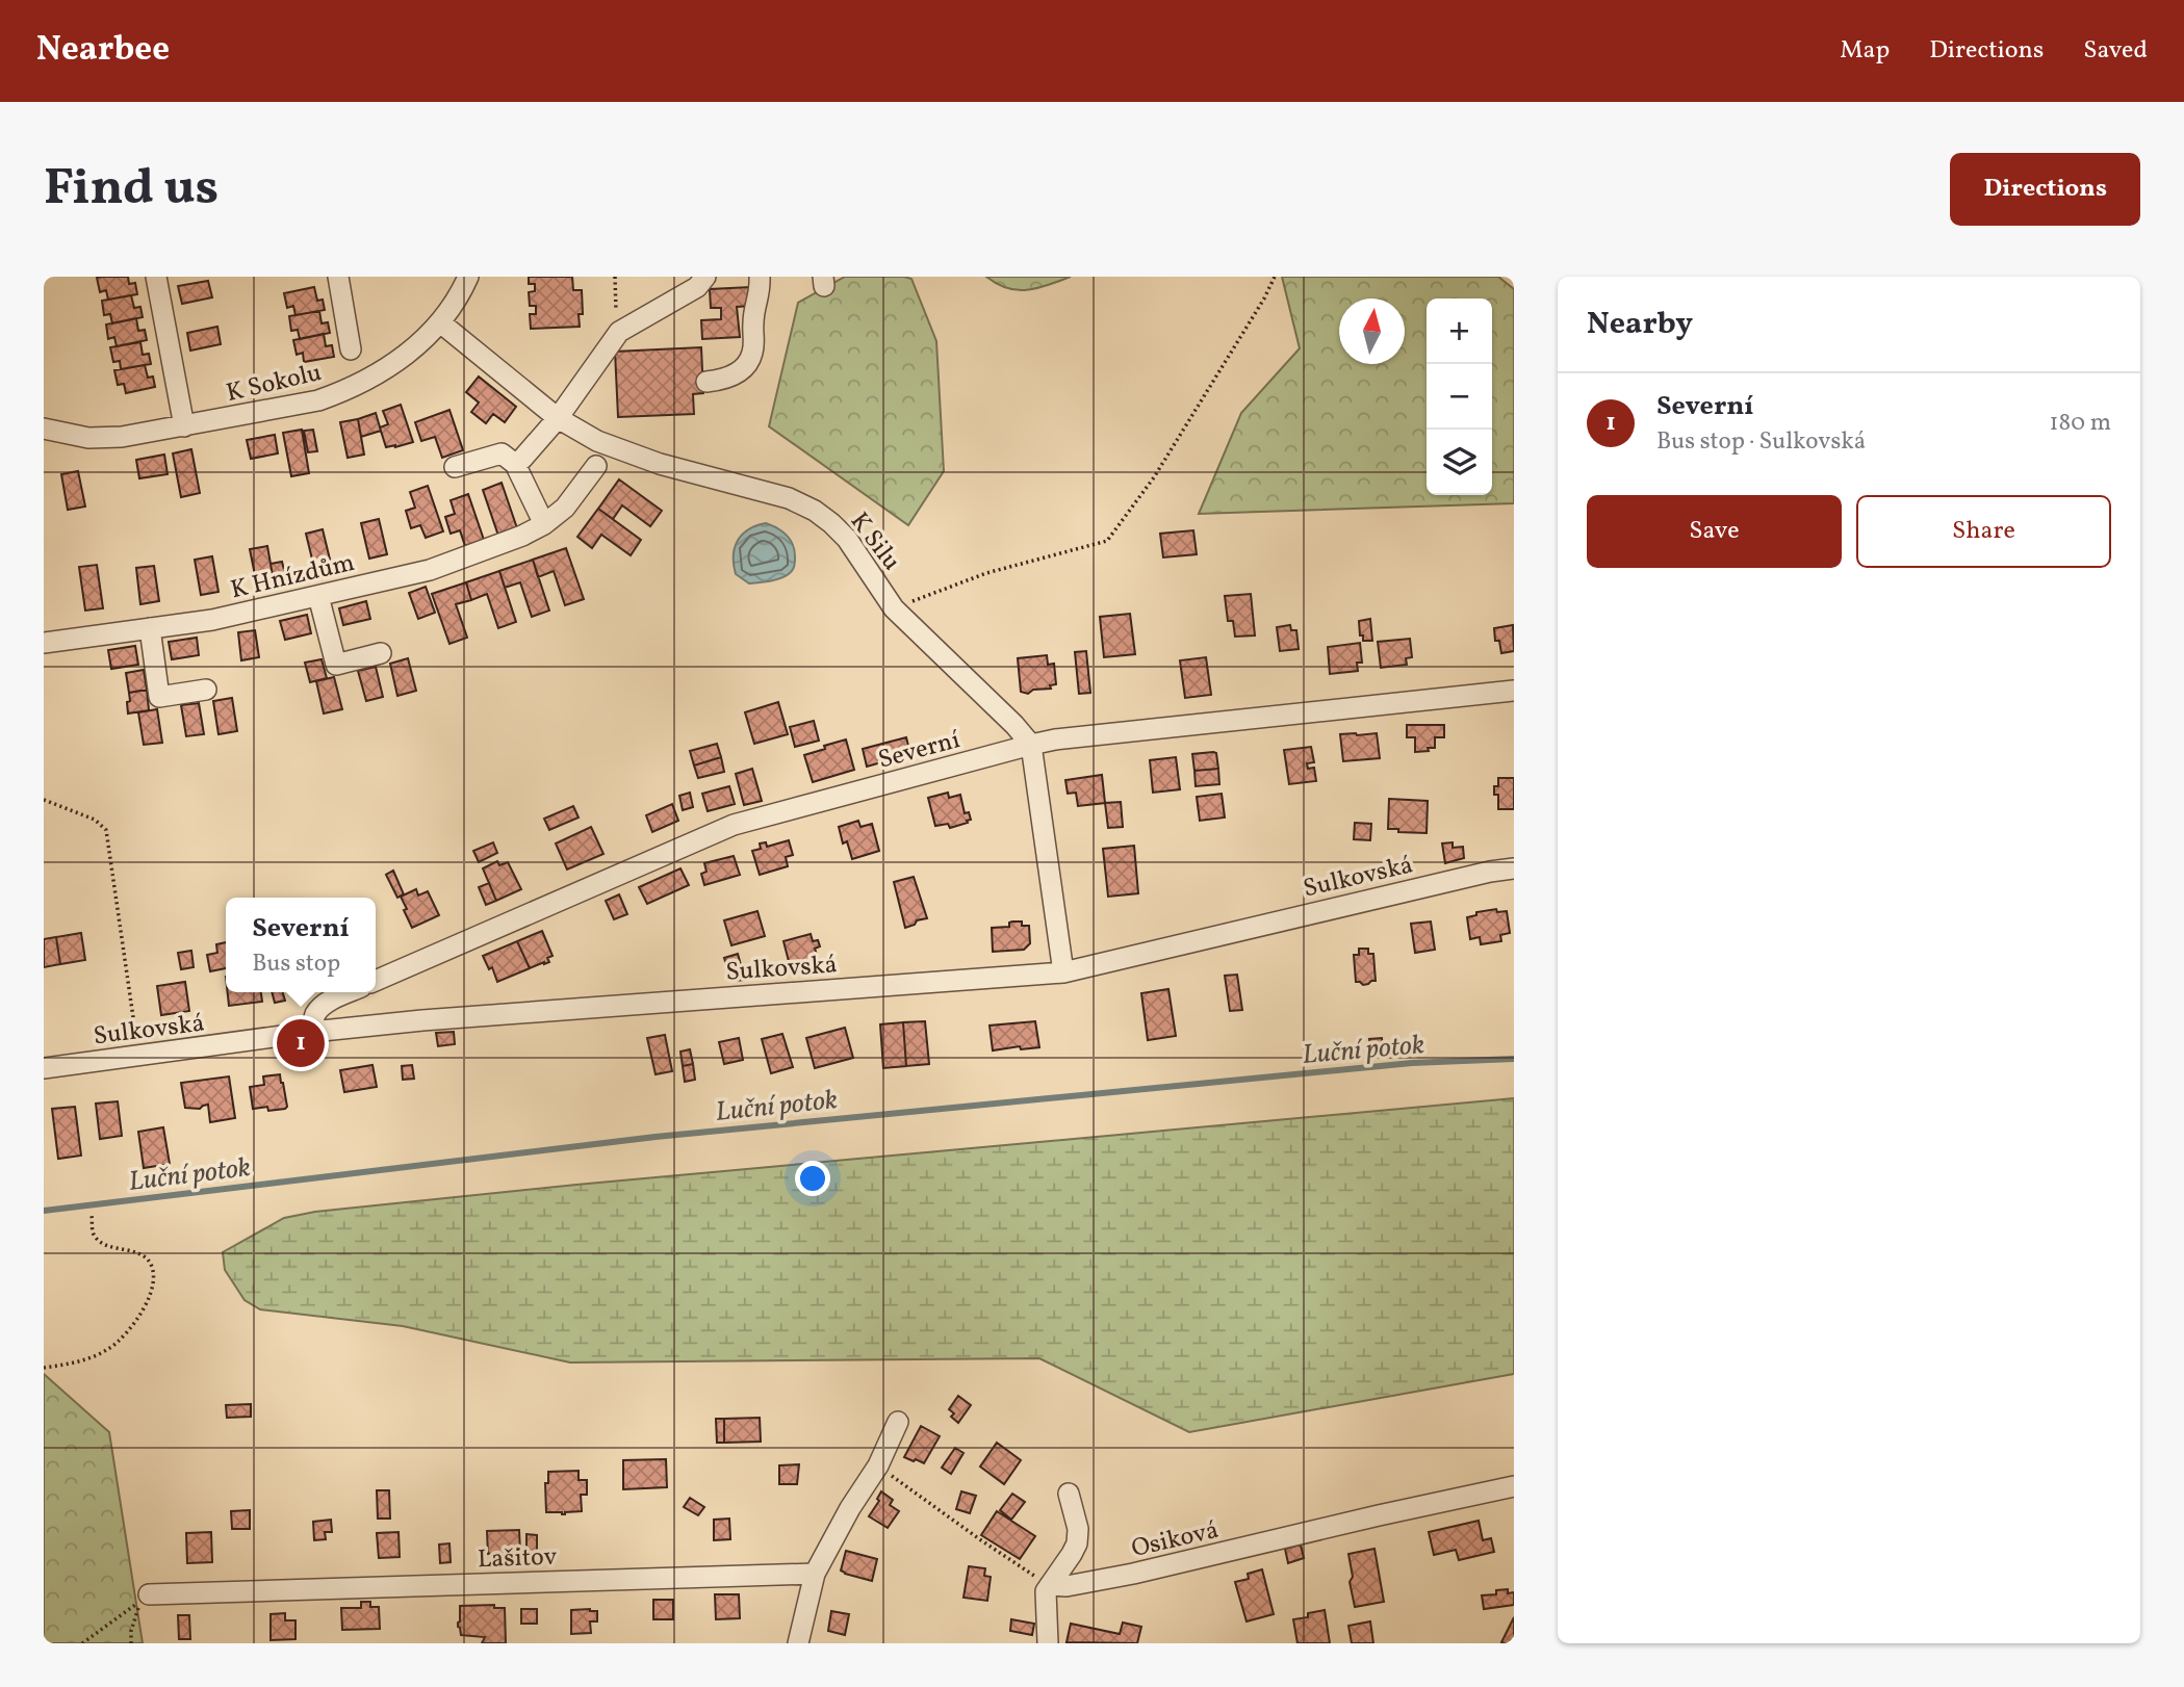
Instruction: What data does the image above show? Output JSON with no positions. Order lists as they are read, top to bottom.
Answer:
{
  "streets": {
    "street": [
      "K Sokolu",
      "K Silu",
      "K Hnízdům",
      "Severní",
      "Sulkovská",
      "Osiková",
      "Lašitov"
    ]
  },
  "crossings": [
    ["K Sokolu", "K Silu"],
    ["K Silu", "Severní"]
  ],
  "water": ["Luční potok"],
  "north": "top",
  "page": {
    "header": "Nearbee",
    "nav": ["Map", "Directions", "Saved"],
    "buttons": [
      "Directions",
      ["Save", "Share"]
    ],
    "title": "Find us",
    "heading": "Nearby",
    "map_buttons": ["+", "−"],
    "list": [
      {
        "mark": "1",
        "name": "Severní",
        "note": "Bus stop · Sulkovská",
        "value": "180 m"
      }
    ],
    "popup": ["Severní", "Bus stop"],
    "pins": "1"
  }
}
